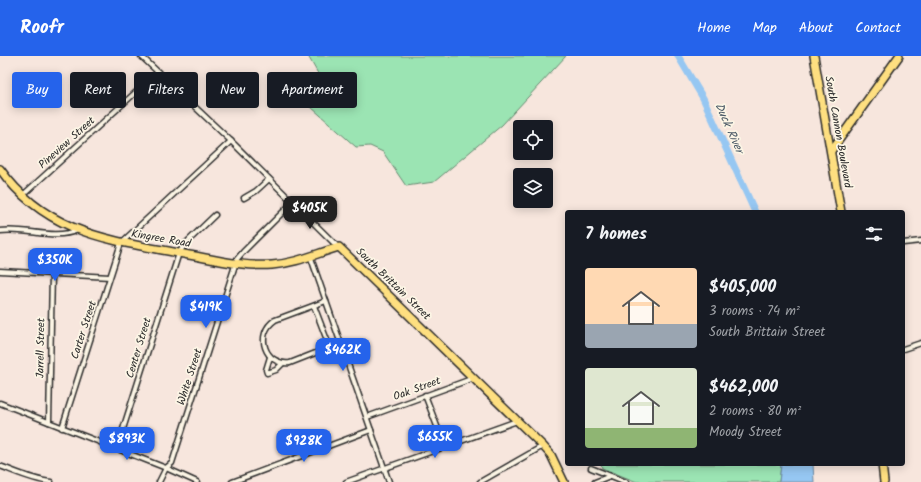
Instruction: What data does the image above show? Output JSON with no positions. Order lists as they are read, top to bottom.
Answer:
{
  "streets": {
    "main road": ["South Cannon Boulevard", "Kingree Road", "South Brittain Street"],
    "street": [
      "Pineview Street",
      "Carter Street",
      "Jarrell Street",
      "Center Street",
      "White Street",
      "Oak Street"
    ]
  },
  "crossings": [
    ["Pineview Street", "Kingree Road"],
    ["Kingree Road", "South Brittain Street"],
    ["Kingree Road", "Carter Street"],
    ["Kingree Road", "Center Street"],
    ["Kingree Road", "White Street"],
    ["South Brittain Street", "Carter Street"],
    ["South Brittain Street", "White Street"],
    ["South Brittain Street", "Oak Street"]
  ],
  "water": ["Duck River"],
  "page": {
    "header": "Roofr",
    "nav": [
      "Home",
      "Map",
      "About",
      "Contact"
    ],
    "chip": [
      "Buy",
      "Rent",
      "Filters",
      "New",
      "Apartment"
    ],
    "price": [
      "$405K",
      "$350K",
      "$419K",
      "$462K",
      "$655K",
      "$893K",
      "$928K"
    ],
    "heading": "7 homes",
    "list": [
      {
        "name": "$405,000",
        "note": "3 rooms · 74 m² · South Brittain Street"
      },
      {
        "name": "$462,000",
        "note": "2 rooms · 80 m² · Moody Street"
      }
    ]
  }
}
